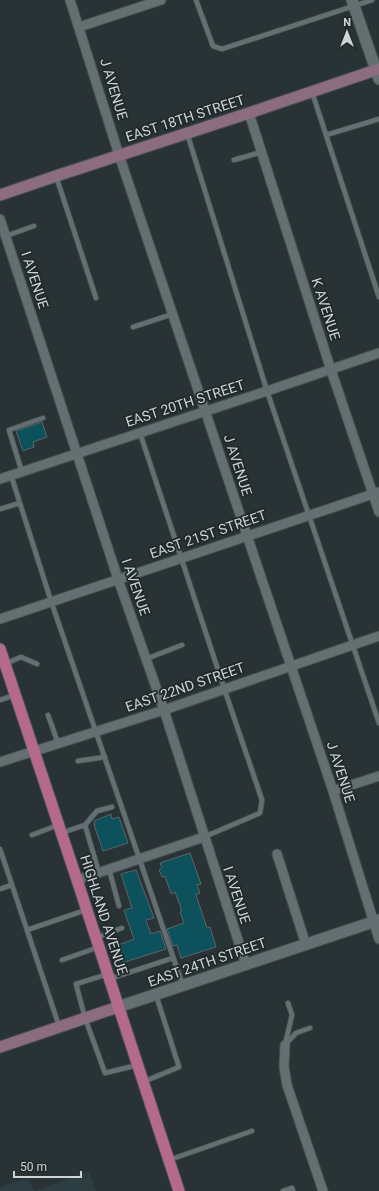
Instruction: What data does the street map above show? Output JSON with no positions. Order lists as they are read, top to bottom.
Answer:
{
  "streets": {
    "main road": ["EAST 18TH STREET", "HIGHLAND AVENUE", "EAST 24TH STREET"],
    "street": [
      "J AVENUE",
      "I AVENUE",
      "K AVENUE",
      "EAST 20TH STREET",
      "EAST 21ST STREET",
      "EAST 22ND STREET"
    ]
  },
  "crossings": [
    ["J AVENUE", "EAST 18TH STREET"],
    ["J AVENUE", "EAST 20TH STREET"],
    ["J AVENUE", "EAST 21ST STREET"],
    ["J AVENUE", "EAST 22ND STREET"],
    ["J AVENUE", "EAST 24TH STREET"],
    ["EAST 18TH STREET", "K AVENUE"],
    ["I AVENUE", "EAST 20TH STREET"],
    ["I AVENUE", "EAST 21ST STREET"],
    ["I AVENUE", "EAST 22ND STREET"],
    ["I AVENUE", "EAST 24TH STREET"],
    ["K AVENUE", "EAST 20TH STREET"],
    ["K AVENUE", "EAST 21ST STREET"],
    ["EAST 22ND STREET", "HIGHLAND AVENUE"],
    ["HIGHLAND AVENUE", "EAST 24TH STREET"]
  ],
  "scale_bar": "50 m",
  "north": "top"
}
